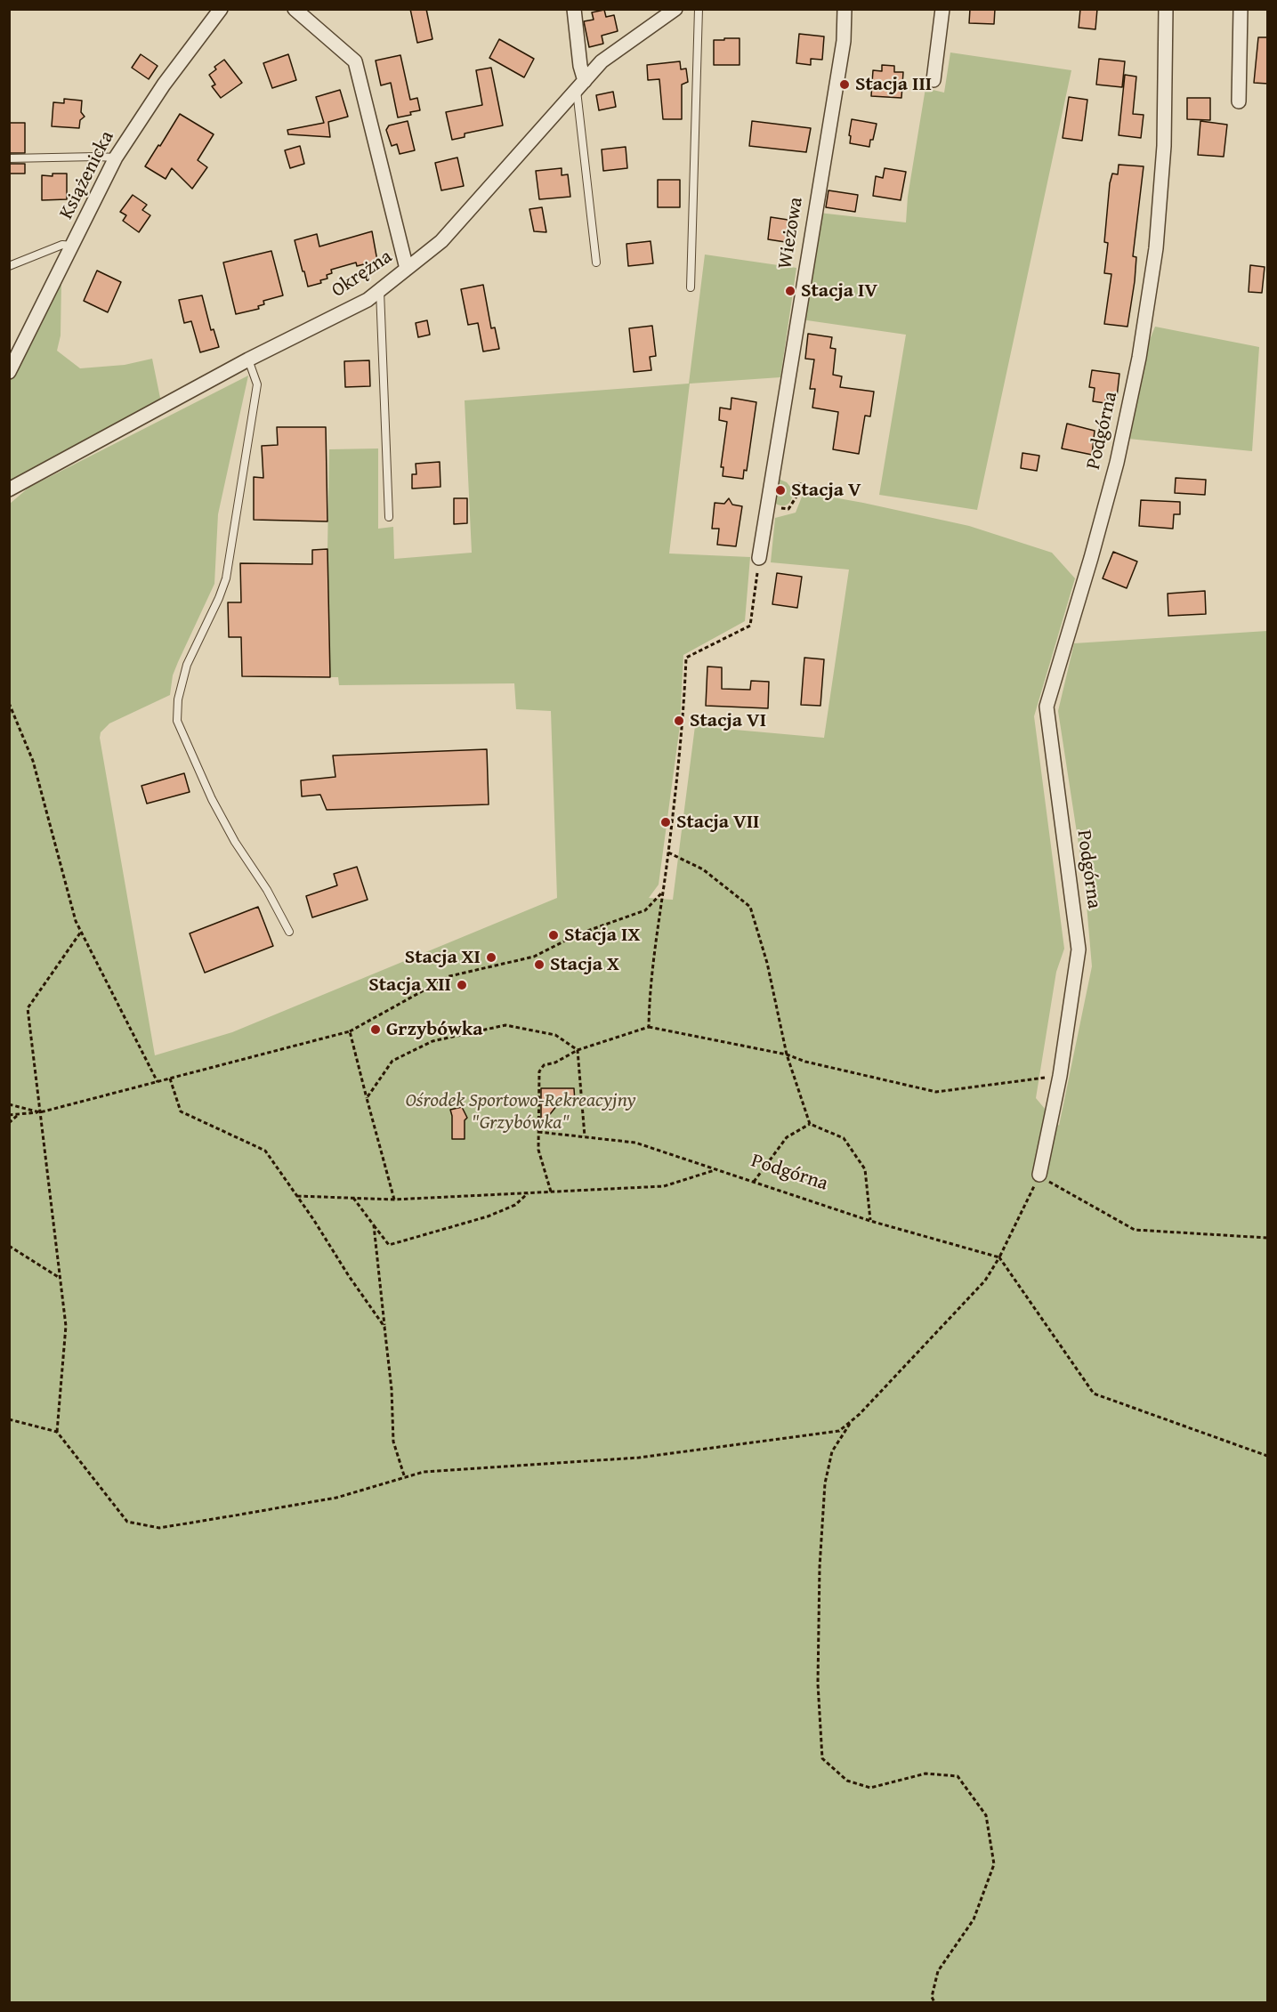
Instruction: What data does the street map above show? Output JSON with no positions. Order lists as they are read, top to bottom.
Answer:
{
  "streets": {
    "street": [
      "Książenicka",
      "Wieżowa",
      "Okrężna",
      "Podgórna"
    ]
  },
  "parks": ["Ośrodek Sportowo-Rekreacyjny \"Grzybówka\""],
  "places": [
    "Stacja III",
    "Stacja IV",
    "Stacja V",
    "Stacja VI",
    "Stacja VII",
    "Stacja IX",
    "Stacja XI",
    "Stacja X",
    "Stacja XII",
    "Grzybówka"
  ]
}
